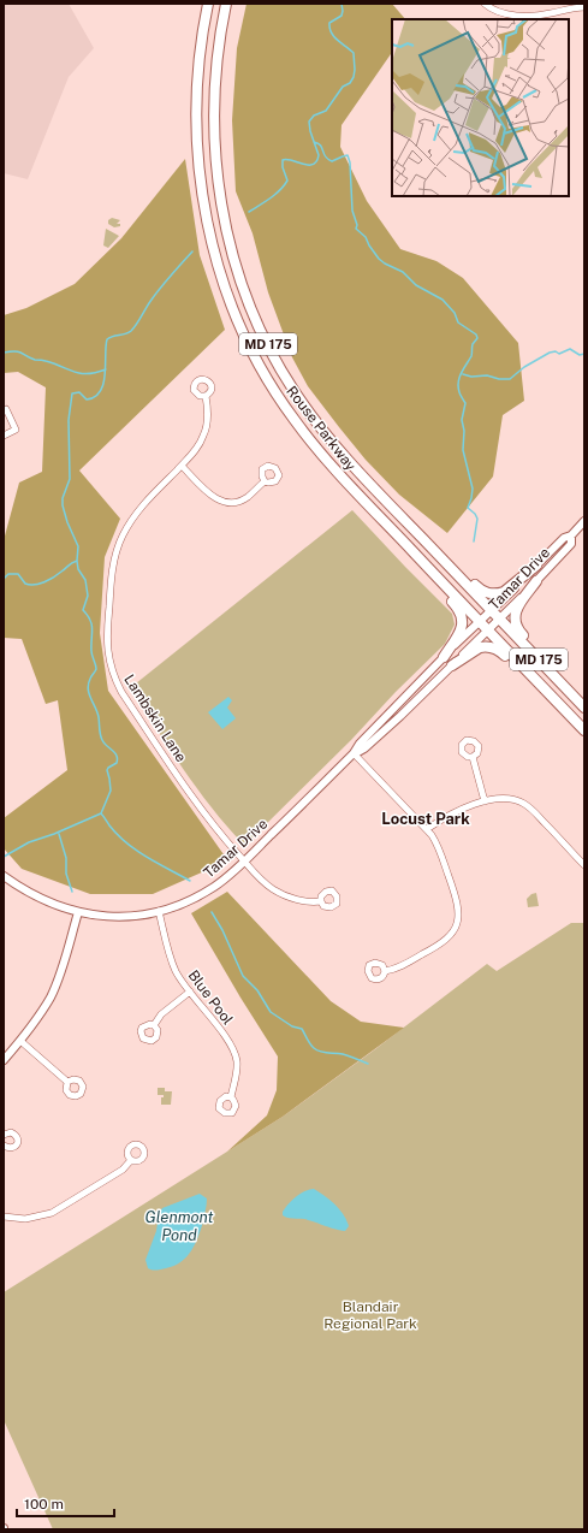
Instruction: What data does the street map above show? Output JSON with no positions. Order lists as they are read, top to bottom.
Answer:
{
  "streets": {
    "main road": ["MD 175", "Rouse Parkway"],
    "street": ["Tamar Drive", "Lambskin Lane", "Blue Pool"]
  },
  "crossings": [
    ["Rouse Parkway", "Tamar Drive"],
    ["Tamar Drive", "Lambskin Lane"],
    ["Tamar Drive", "Blue Pool"]
  ],
  "districts": ["Locust Park"],
  "water": ["Glenmont Pond"],
  "parks": ["Blandair Regional Park"],
  "scale_bar": "100 m"
}
